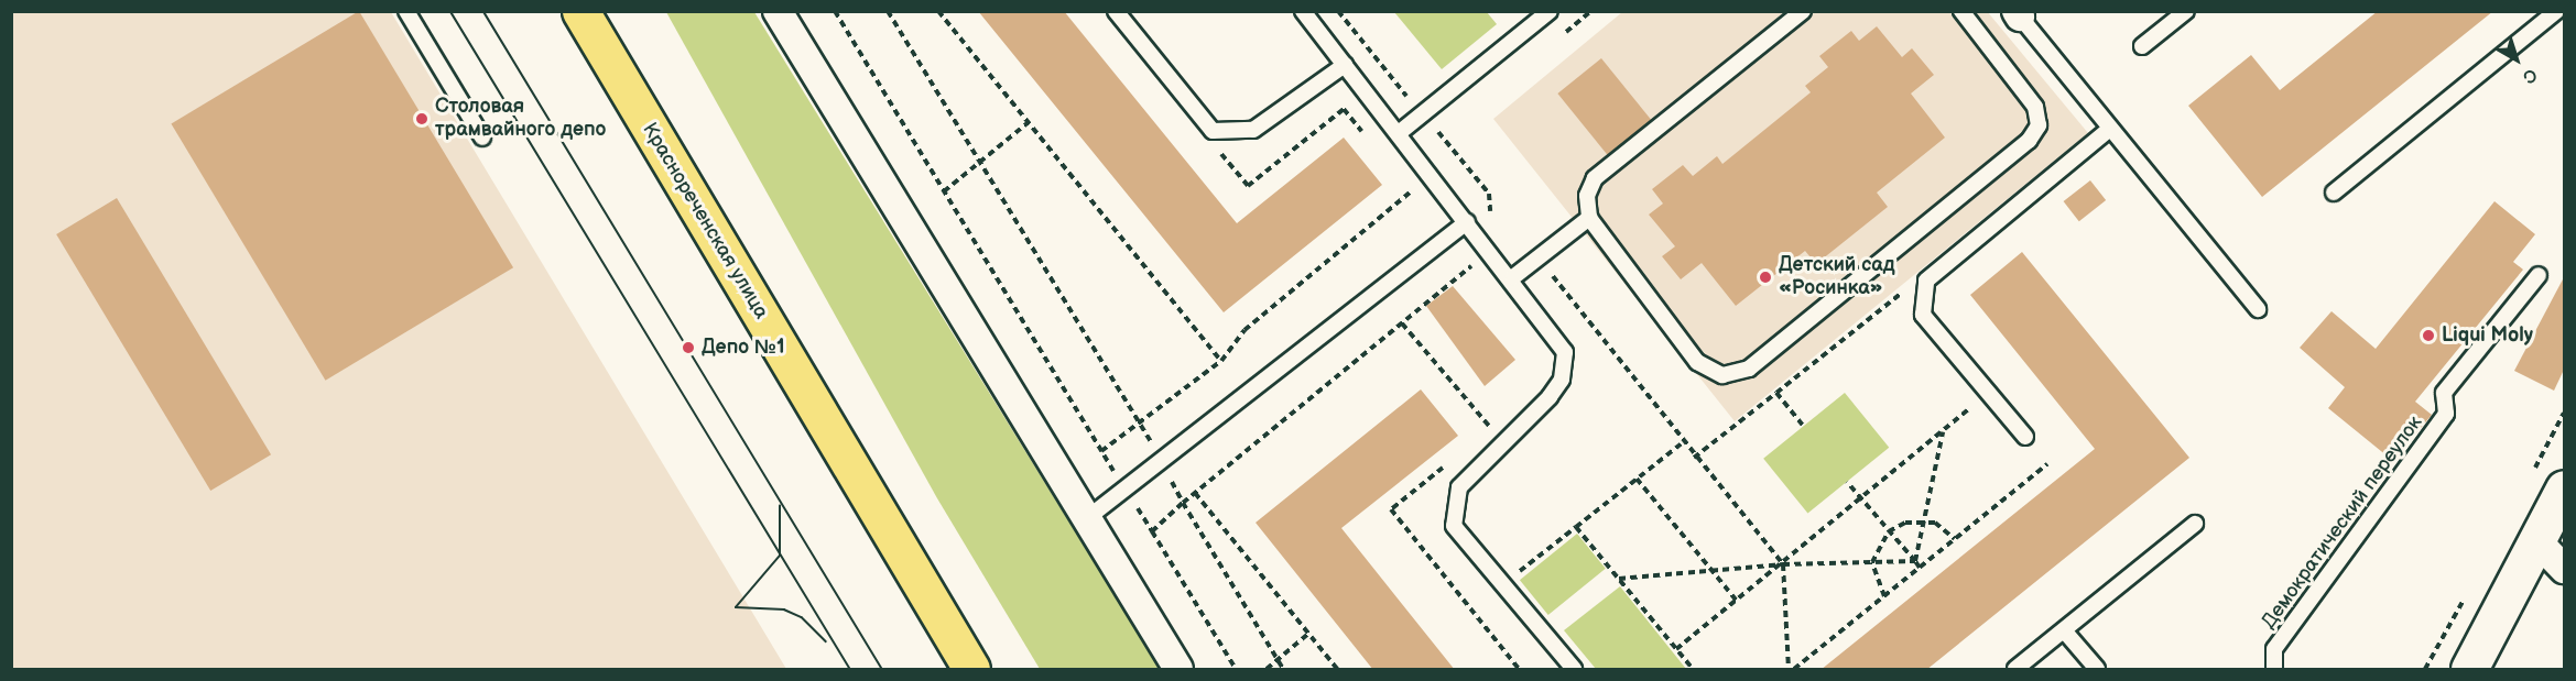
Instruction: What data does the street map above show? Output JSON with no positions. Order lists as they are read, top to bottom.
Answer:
{
  "streets": {
    "main road": ["Краснореченская улица"],
    "lane": ["Демократический переулок"]
  },
  "places": [
    "Столовая трамвайного депо",
    "Детский сад «Росинка»",
    "Liqui Moly",
    "Депо №1"
  ],
  "north": "bottom right"
}
